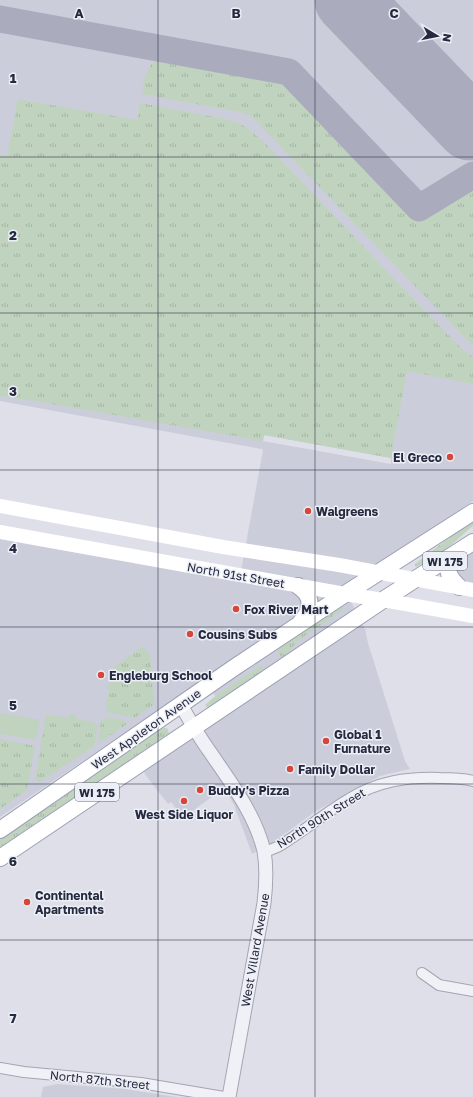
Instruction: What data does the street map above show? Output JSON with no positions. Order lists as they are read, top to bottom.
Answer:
{
  "streets": {
    "main road": ["WI 175", "North 91st Street", "West Appleton Avenue"],
    "street": ["North 90th Street", "West Villard Avenue", "North 87th Street"]
  },
  "crossings": [
    ["North 91st Street", "West Appleton Avenue"],
    ["West Appleton Avenue", "West Villard Avenue"],
    ["North 90th Street", "West Villard Avenue"]
  ],
  "places": [
    "El Greco",
    "Walgreens",
    "Fox River Mart",
    "Cousins Subs",
    "Engleburg School",
    "Global 1 Furnature",
    "Family Dollar",
    "Buddy's Pizza",
    "West Side Liquor",
    "Continental Apartments"
  ],
  "north": "right",
  "grid": {
    "columns": ["A", "B", "C"],
    "rows": [
      "1",
      "2",
      "3",
      "4",
      "5",
      "6",
      "7"
    ]
  }
}
